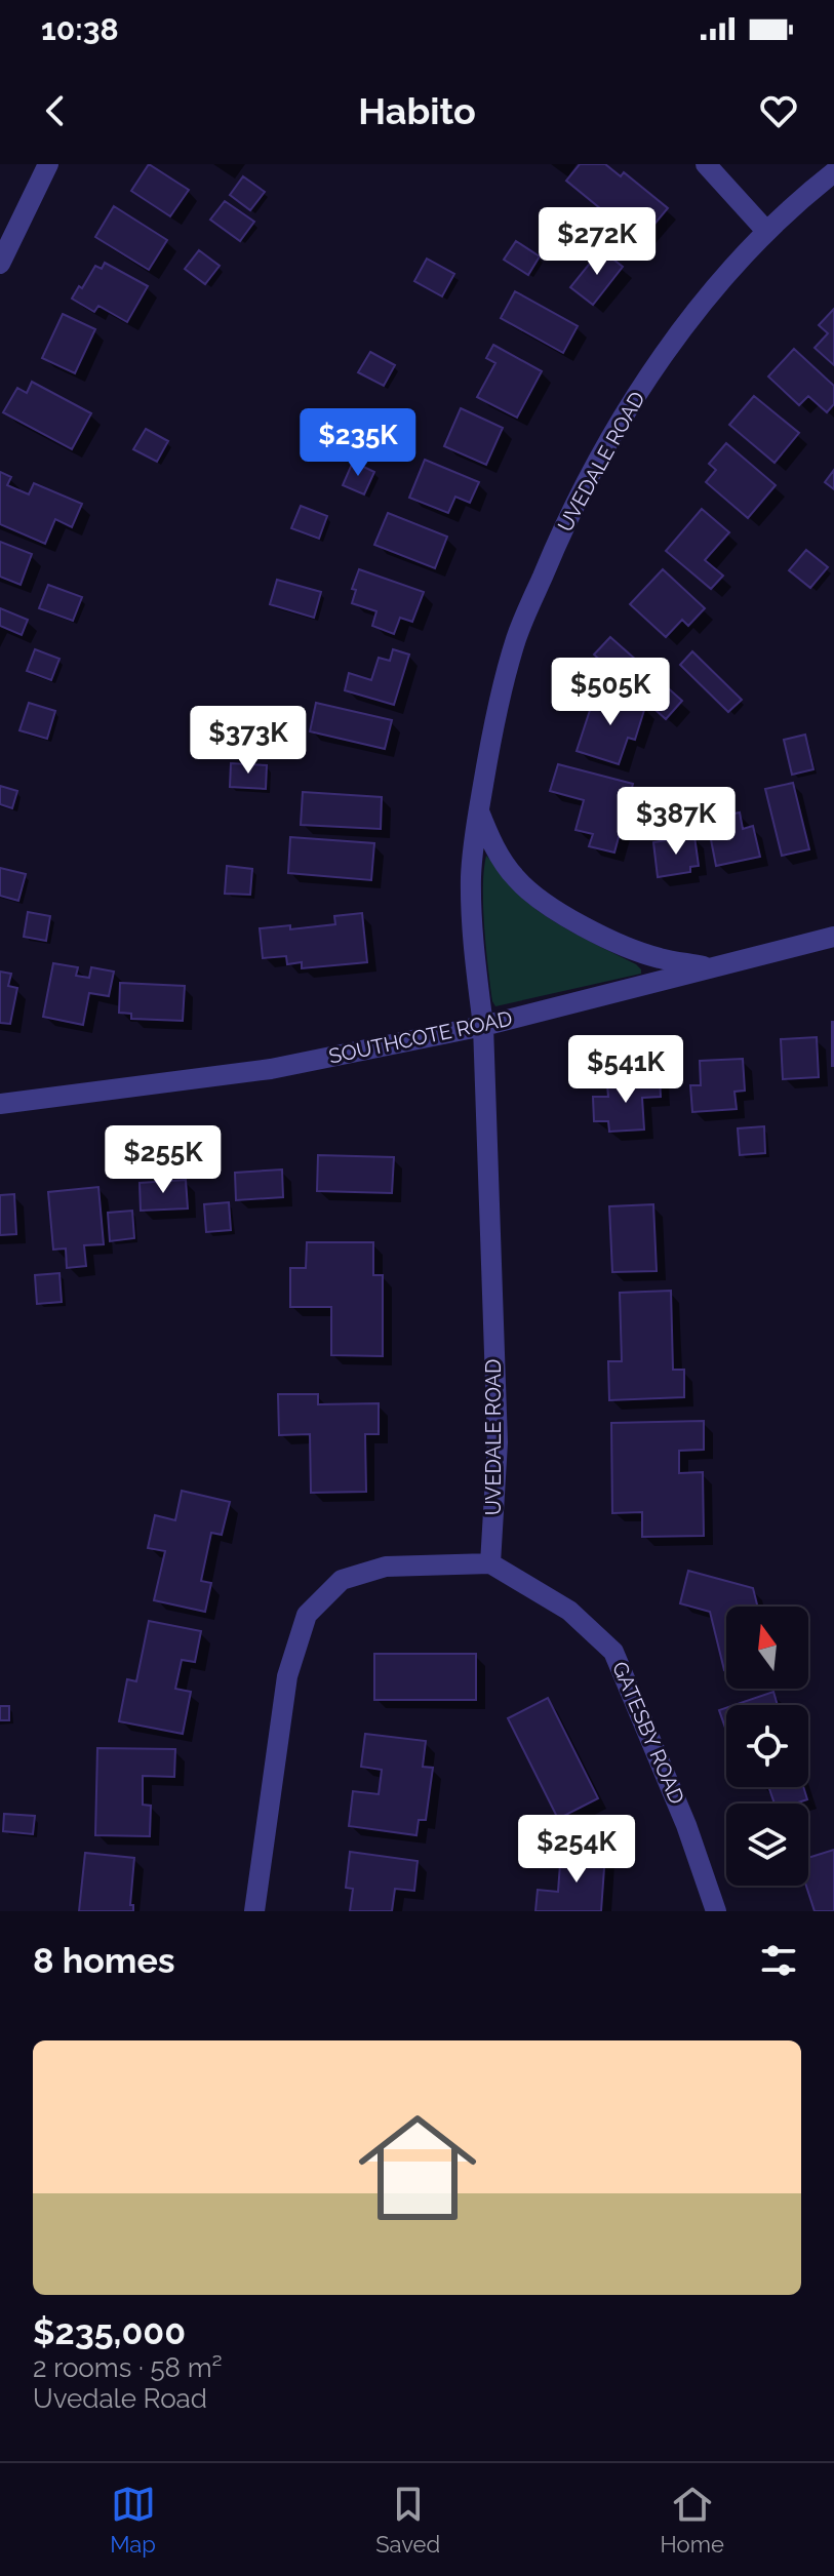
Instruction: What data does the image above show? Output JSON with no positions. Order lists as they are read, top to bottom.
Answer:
{
  "streets": {
    "street": ["UVEDALE ROAD", "SOUTHCOTE ROAD", "GATESBY ROAD"]
  },
  "crossings": [
    ["UVEDALE ROAD", "SOUTHCOTE ROAD"],
    ["UVEDALE ROAD", "GATESBY ROAD"]
  ],
  "north": "top",
  "page": {
    "status": "10:38",
    "header": "Habito",
    "price": [
      "$272K",
      "$235K",
      "$505K",
      "$373K",
      "$387K",
      "$541K",
      "$255K",
      "$254K"
    ],
    "heading": "8 homes",
    "list": [
      {
        "name": "$235,000",
        "note": "2 rooms · 58 m² · Uvedale Road"
      }
    ],
    "tabs": ["Map", "Saved", "Home"]
  }
}
